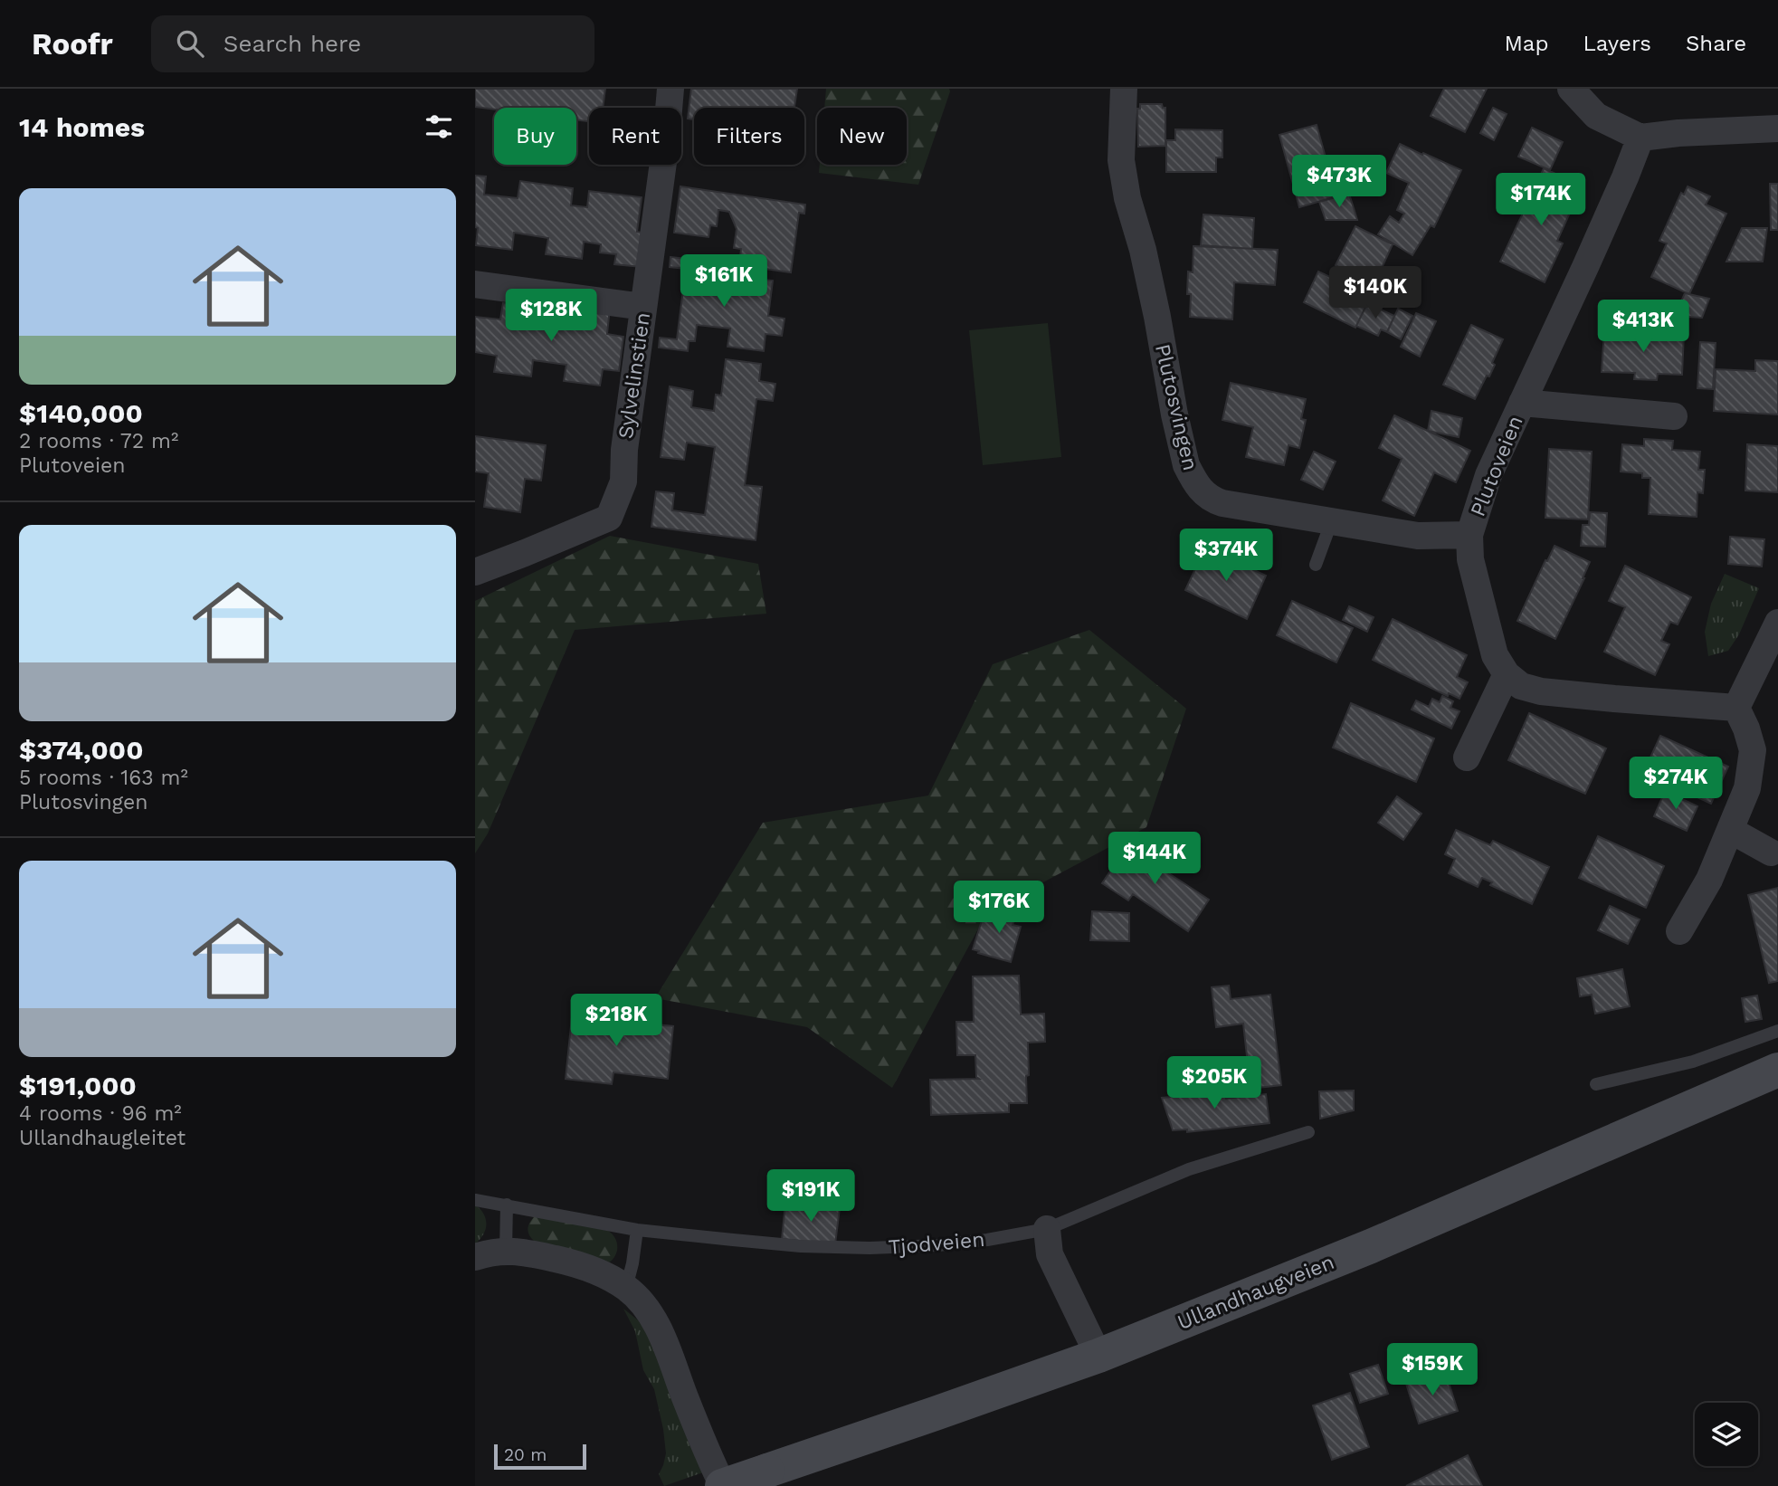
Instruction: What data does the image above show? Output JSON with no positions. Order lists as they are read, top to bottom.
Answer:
{
  "streets": {
    "main road": ["Ullandhaugveien"],
    "street": ["Sylvelinstien", "Plutosvingen", "Plutoveien"],
    "lane": ["Tjodveien"]
  },
  "crossings": [
    ["Plutosvingen", "Plutoveien"]
  ],
  "scale_bar": "20 m",
  "page": {
    "header": "Roofr",
    "search": "Search here",
    "nav": ["Map", "Layers", "Share"],
    "heading": "14 homes",
    "chip": [
      "Buy",
      "Rent",
      "Filters",
      "New"
    ],
    "price": [
      "$473K",
      "$174K",
      "$161K",
      "$140K",
      "$128K",
      "$413K",
      "$374K",
      "$274K",
      "$144K",
      "$176K",
      "$218K",
      "$205K",
      "$191K",
      "$159K"
    ],
    "list": [
      {
        "name": "$140,000",
        "note": "2 rooms · 72 m² · Plutoveien"
      },
      {
        "name": "$374,000",
        "note": "5 rooms · 163 m² · Plutosvingen"
      },
      {
        "name": "$191,000",
        "note": "4 rooms · 96 m² · Ullandhaugleitet"
      }
    ],
    "scale": "20 m"
  }
}
